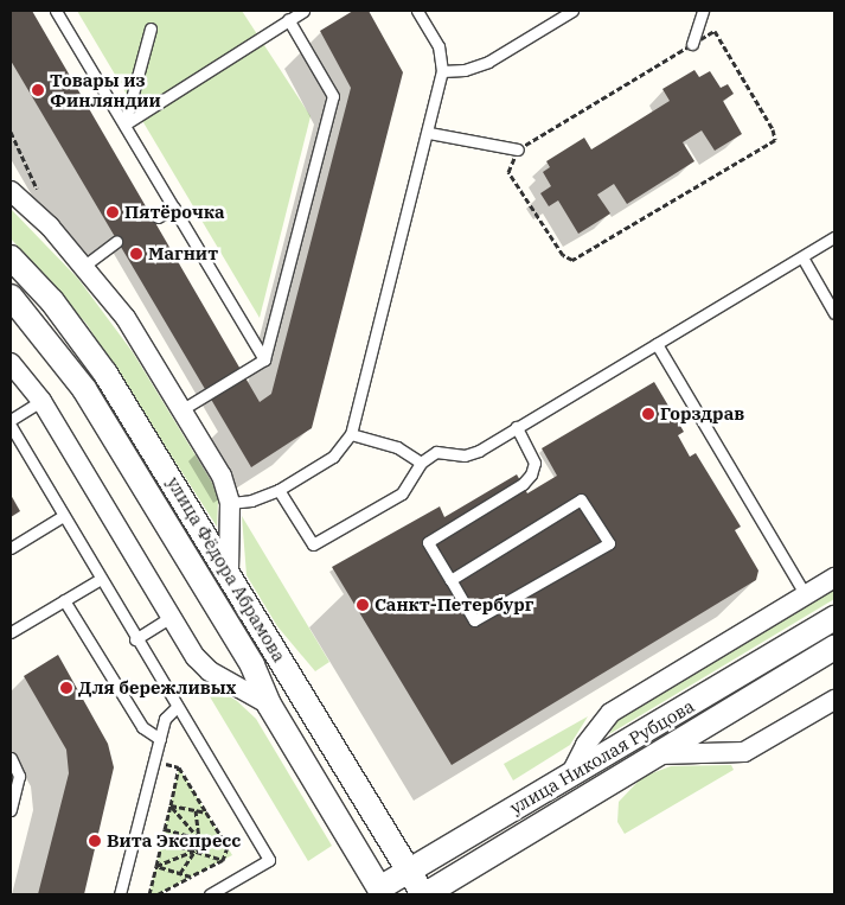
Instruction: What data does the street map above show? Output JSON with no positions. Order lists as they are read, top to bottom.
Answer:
{
  "streets": {
    "street": ["улица Фёдора Абрамова", "улица Николая Рубцова"]
  },
  "crossings": [
    ["улица Фёдора Абрамова", "улица Николая Рубцова"]
  ],
  "places": [
    "Товары из Финляндии",
    "Пятёрочка",
    "Магнит",
    "Горздрав",
    "Санкт-Петербург",
    "Для бережливых",
    "Вита Экспресс"
  ]
}
